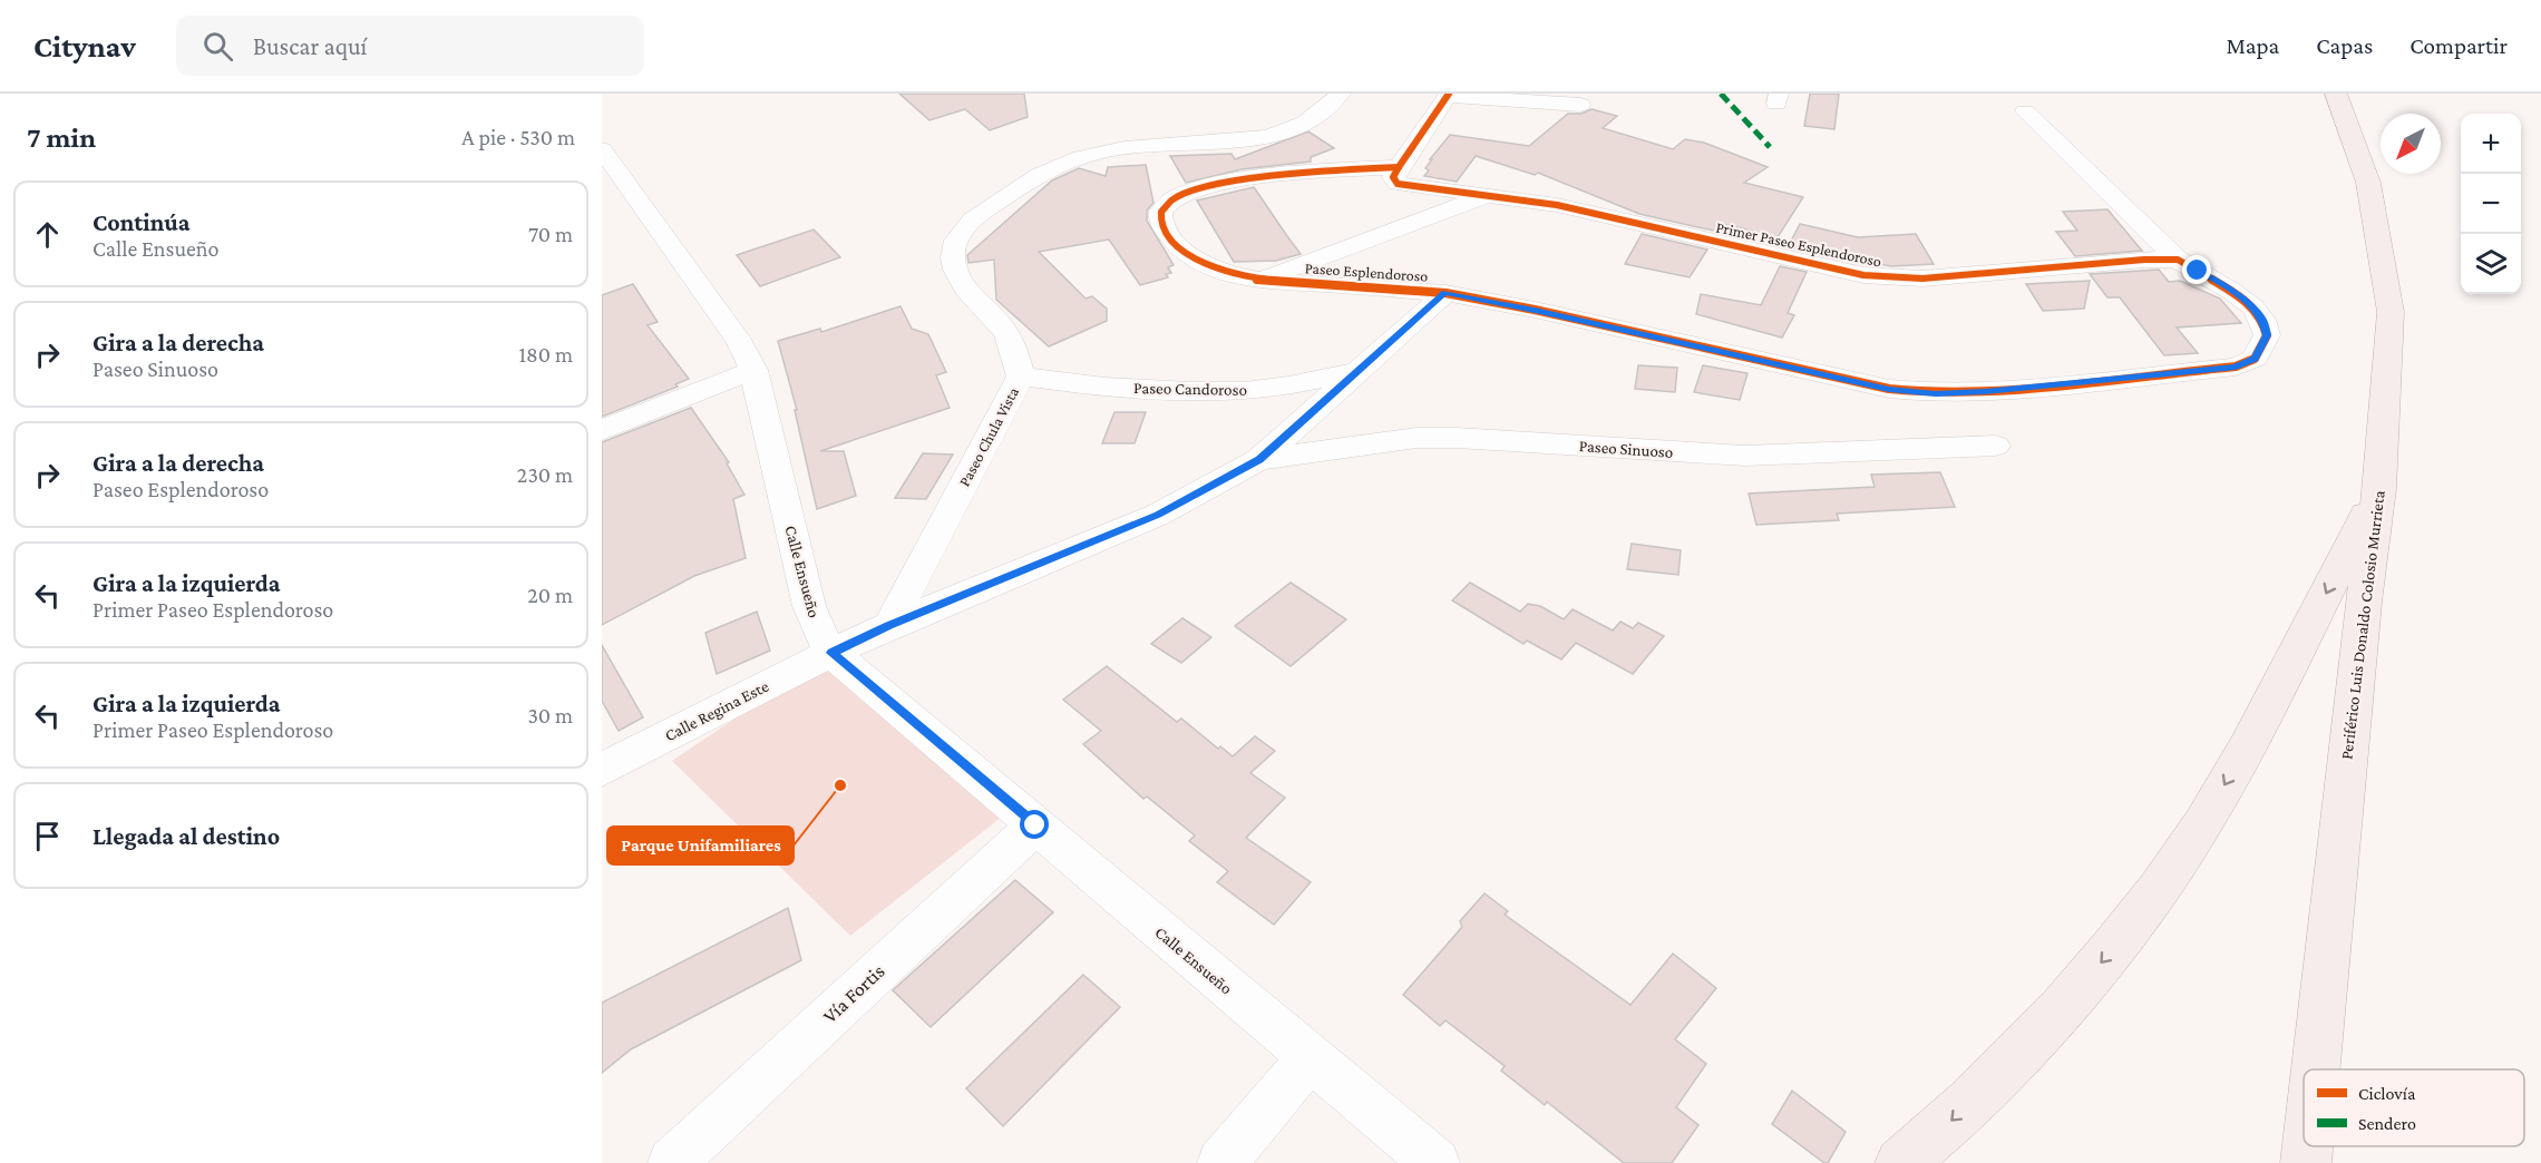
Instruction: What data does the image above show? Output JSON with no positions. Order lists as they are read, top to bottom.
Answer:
{
  "streets": {
    "main road": ["Periférico Luis Donaldo Colosio Murrieta"],
    "street": [
      "Primer Paseo Esplendoroso",
      "Paseo Esplendoroso",
      "Paseo Candoroso",
      "Paseo Chula Vista",
      "Paseo Sinuoso",
      "Calle Ensueño",
      "Calle Regina Este",
      "Vía Fortis"
    ]
  },
  "crossings": [
    ["Primer Paseo Esplendoroso", "Paseo Esplendoroso"],
    ["Paseo Esplendoroso", "Paseo Sinuoso"],
    ["Paseo Candoroso", "Paseo Chula Vista"],
    ["Paseo Candoroso", "Paseo Sinuoso"],
    ["Paseo Chula Vista", "Paseo Sinuoso"],
    ["Paseo Sinuoso", "Calle Ensueño"],
    ["Paseo Sinuoso", "Calle Regina Este"],
    ["Calle Ensueño", "Calle Regina Este"],
    ["Calle Ensueño", "Vía Fortis"]
  ],
  "places": ["Parque Unifamiliares"],
  "legend": ["Ciclovía", "Sendero"],
  "north": "bottom left",
  "page": {
    "header": "Citynav",
    "search": "Buscar aquí",
    "nav": ["Mapa", "Capas", "Compartir"],
    "heading": ["7 min", "A pie · 530 m"],
    "map_buttons": ["+", "−"],
    "list": [
      ["Continúa", "Calle Ensueño", "70 m"],
      ["Gira a la derecha", "Paseo Sinuoso", "180 m"],
      ["Gira a la derecha", "Paseo Esplendoroso", "230 m"],
      ["Gira a la izquierda", "Primer Paseo Esplendoroso", "20 m"],
      ["Gira a la izquierda", "Primer Paseo Esplendoroso", "30 m"],
      "Llegada al destino"
    ]
  }
}
